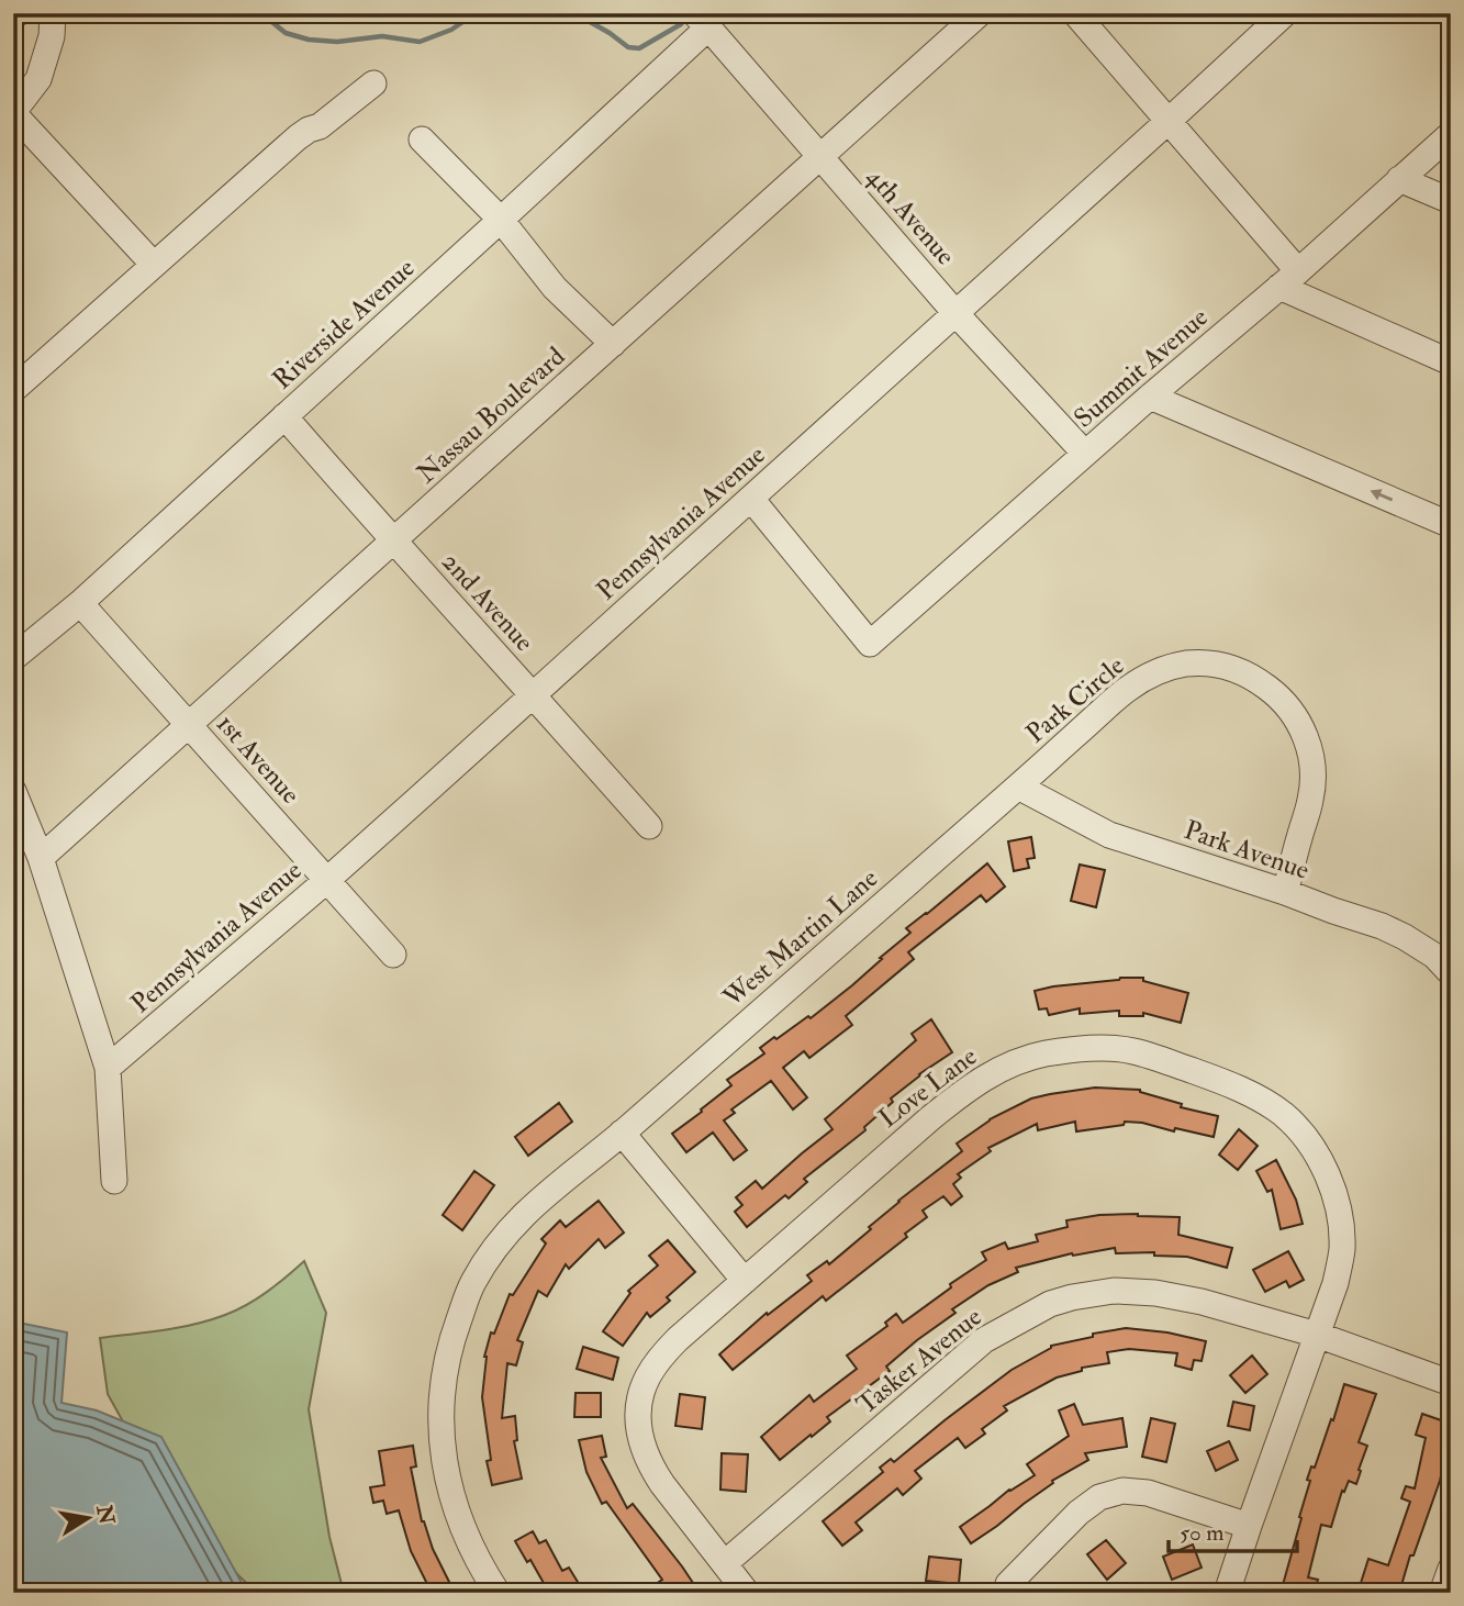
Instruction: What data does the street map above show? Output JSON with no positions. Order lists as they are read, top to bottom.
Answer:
{
  "streets": {
    "street": [
      "4th Avenue",
      "Riverside Avenue",
      "Summit Avenue",
      "Nassau Boulevard",
      "Pennsylvania Avenue",
      "2nd Avenue",
      "Park Circle",
      "1st Avenue",
      "Park Avenue",
      "West Martin Lane",
      "Love Lane",
      "Tasker Avenue"
    ]
  },
  "crossings": [
    ["4th Avenue", "Riverside Avenue"],
    ["4th Avenue", "Summit Avenue"],
    ["4th Avenue", "Nassau Boulevard"],
    ["4th Avenue", "Pennsylvania Avenue"],
    ["Riverside Avenue", "2nd Avenue"],
    ["Riverside Avenue", "1st Avenue"],
    ["Summit Avenue", "Pennsylvania Avenue"],
    ["Nassau Boulevard", "2nd Avenue"],
    ["Nassau Boulevard", "1st Avenue"],
    ["Pennsylvania Avenue", "2nd Avenue"],
    ["Pennsylvania Avenue", "1st Avenue"],
    ["Park Circle", "Park Avenue"],
    ["Park Circle", "West Martin Lane"],
    ["Park Avenue", "West Martin Lane"],
    ["Love Lane", "Tasker Avenue"]
  ],
  "scale_bar": "50 m",
  "north": "right"
}
